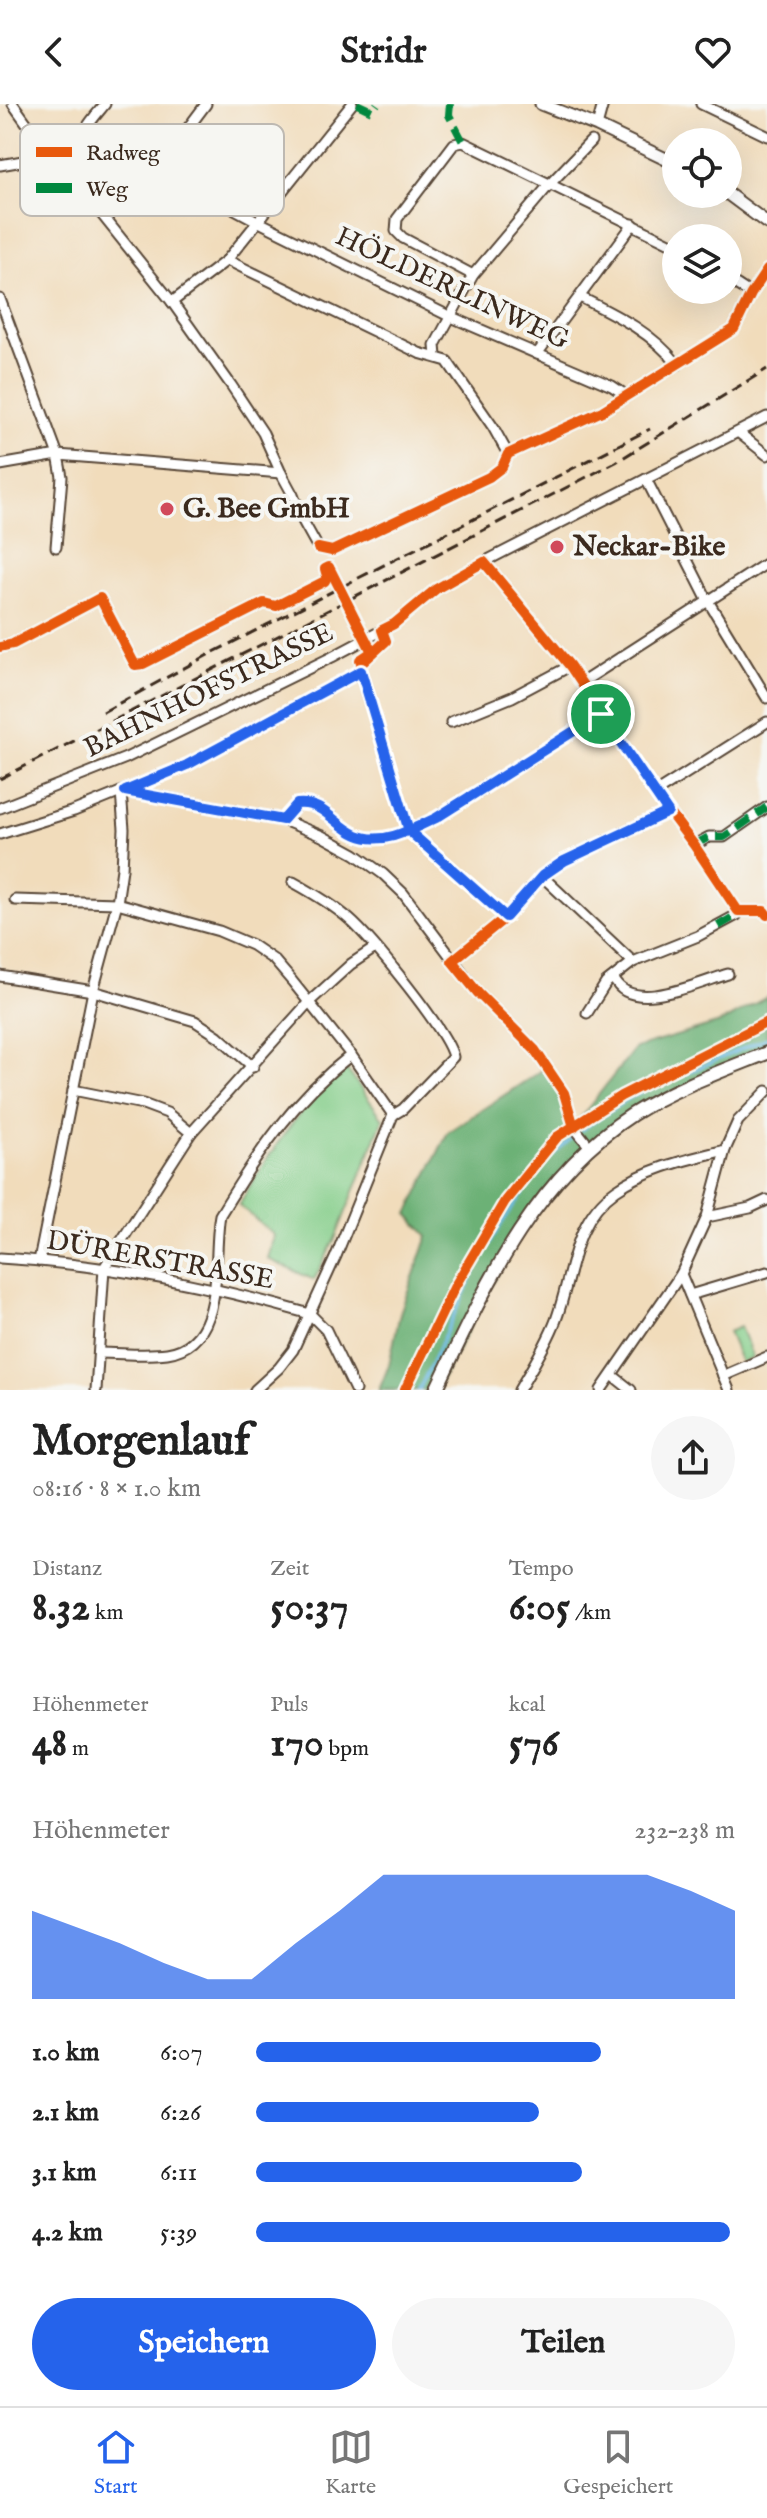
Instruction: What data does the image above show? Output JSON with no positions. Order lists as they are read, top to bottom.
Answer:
{
  "streets": {
    "street": ["HÖLDERLINWEG", "BAHNHOFSTRASSE", "DÜRERSTRASSE"]
  },
  "places": ["G. Bee GmbH", "Neckar-Bike"],
  "legend": ["Radweg", "Weg"],
  "page": {
    "header": "Stridr",
    "heading": ["Morgenlauf", "08:16 · 8 × 1.0 km"],
    "stats": [
      ["Distanz", "8.32 km"],
      ["Zeit", "50:37"],
      ["Tempo", "6:05 /km"],
      ["Höhenmeter", "48 m"],
      ["Puls", "170 bpm"],
      ["kcal", "576"]
    ],
    "chart": ["Höhenmeter", "232–238 m"],
    "list": [
      {
        "name": "1.0 km",
        "note": "6:07"
      },
      {
        "name": "2.1 km",
        "note": "6:26"
      },
      {
        "name": "3.1 km",
        "note": "6:11"
      },
      {
        "name": "4.2 km",
        "note": "5:39"
      }
    ],
    "buttons": ["Speichern", "Teilen"],
    "tabs": ["Start", "Karte", "Gespeichert"]
  }
}
